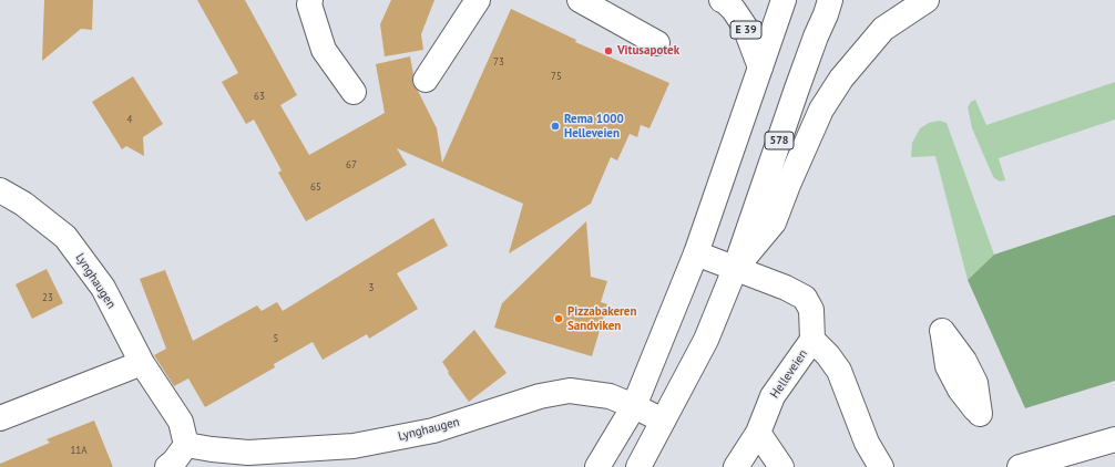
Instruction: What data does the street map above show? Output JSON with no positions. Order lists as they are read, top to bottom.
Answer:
{
  "streets": {
    "main road": [
      "E 39",
      "578",
      "Lynghaugen",
      "Helleveien"
    ]
  },
  "crossings": [
    ["578", "Lynghaugen"]
  ],
  "places": ["Vitusapotek", "Rema 1000 Helleveien", "Pizzabakeren Sandviken"],
  "house_numbers": [
    "73",
    "75",
    "63",
    "4",
    "67",
    "65",
    "3",
    "23",
    "5",
    "11A"
  ]
}
